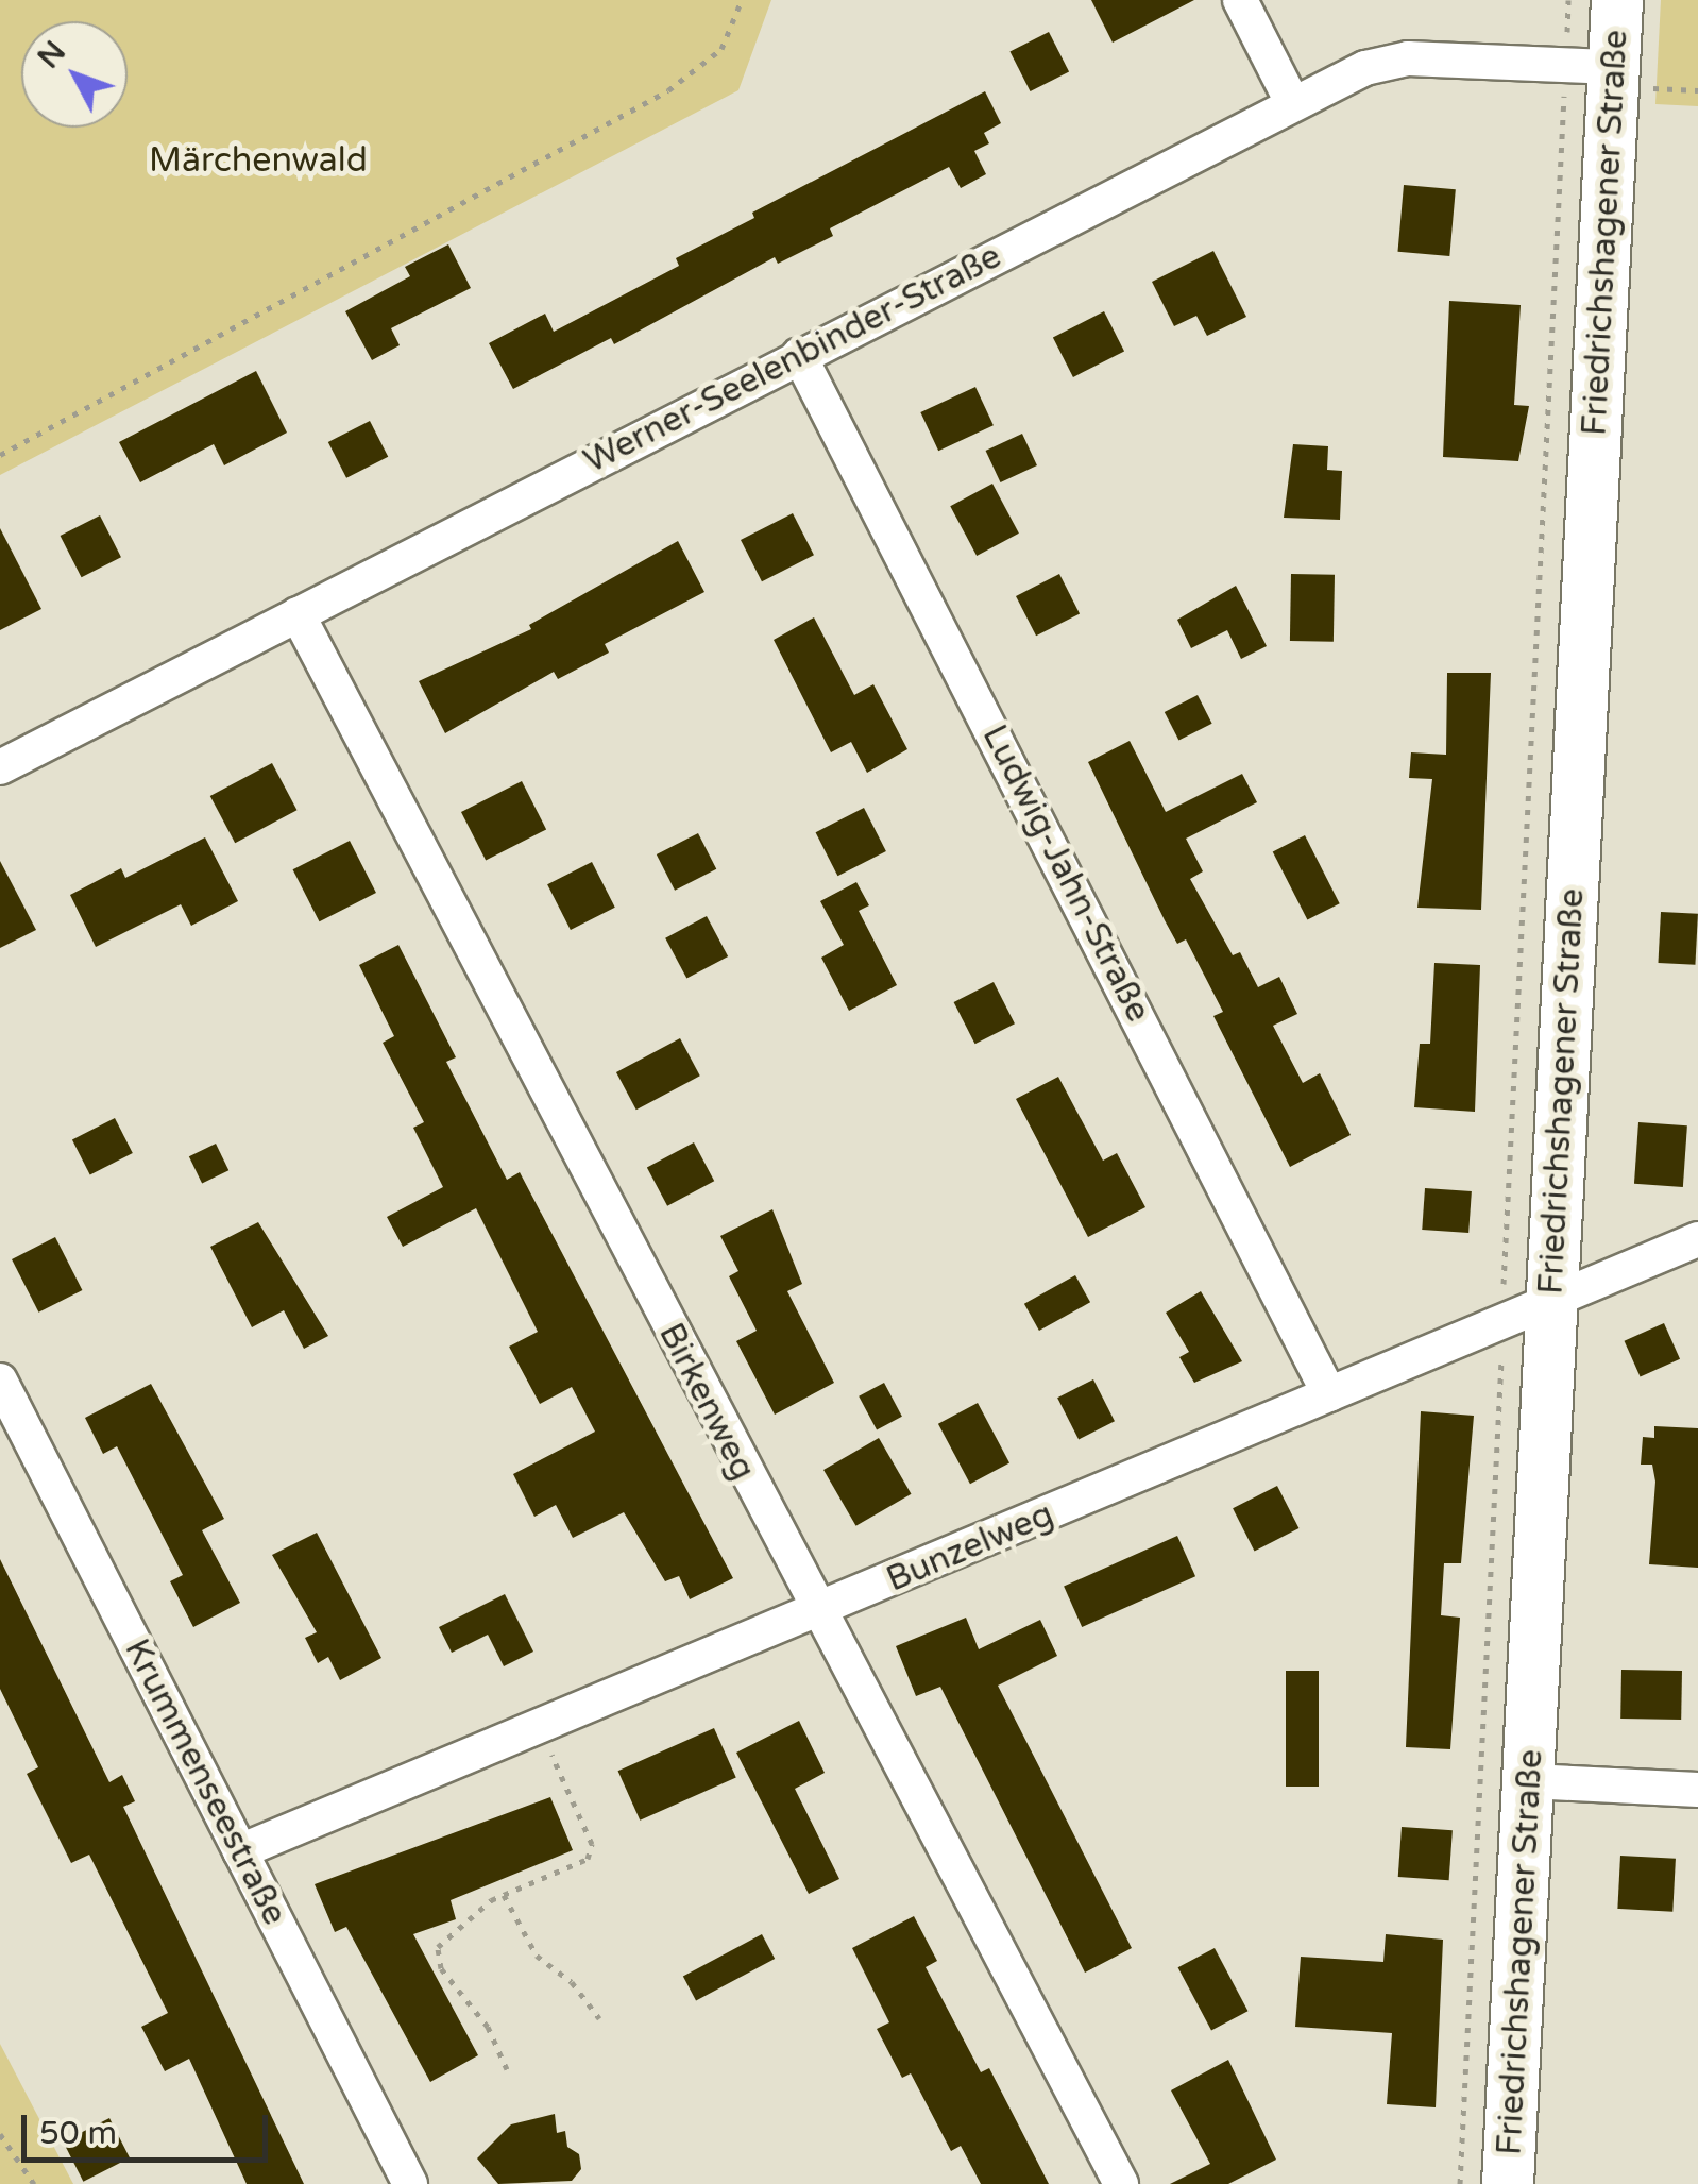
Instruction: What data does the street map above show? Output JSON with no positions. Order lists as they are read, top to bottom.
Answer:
{
  "streets": {
    "main road": ["Friedrichshagener Straße"],
    "street": [
      "Werner-Seelenbinder-Straße",
      "Ludwig-Jahn-Straße",
      "Birkenweg",
      "Bunzelweg",
      "Krummenseestraße"
    ]
  },
  "crossings": [
    ["Friedrichshagener Straße", "Werner-Seelenbinder-Straße"],
    ["Friedrichshagener Straße", "Bunzelweg"],
    ["Werner-Seelenbinder-Straße", "Ludwig-Jahn-Straße"],
    ["Werner-Seelenbinder-Straße", "Birkenweg"],
    ["Ludwig-Jahn-Straße", "Bunzelweg"],
    ["Birkenweg", "Bunzelweg"],
    ["Bunzelweg", "Krummenseestraße"]
  ],
  "parks": ["Märchenwald"],
  "scale_bar": "50 m",
  "north": "top left"
}
